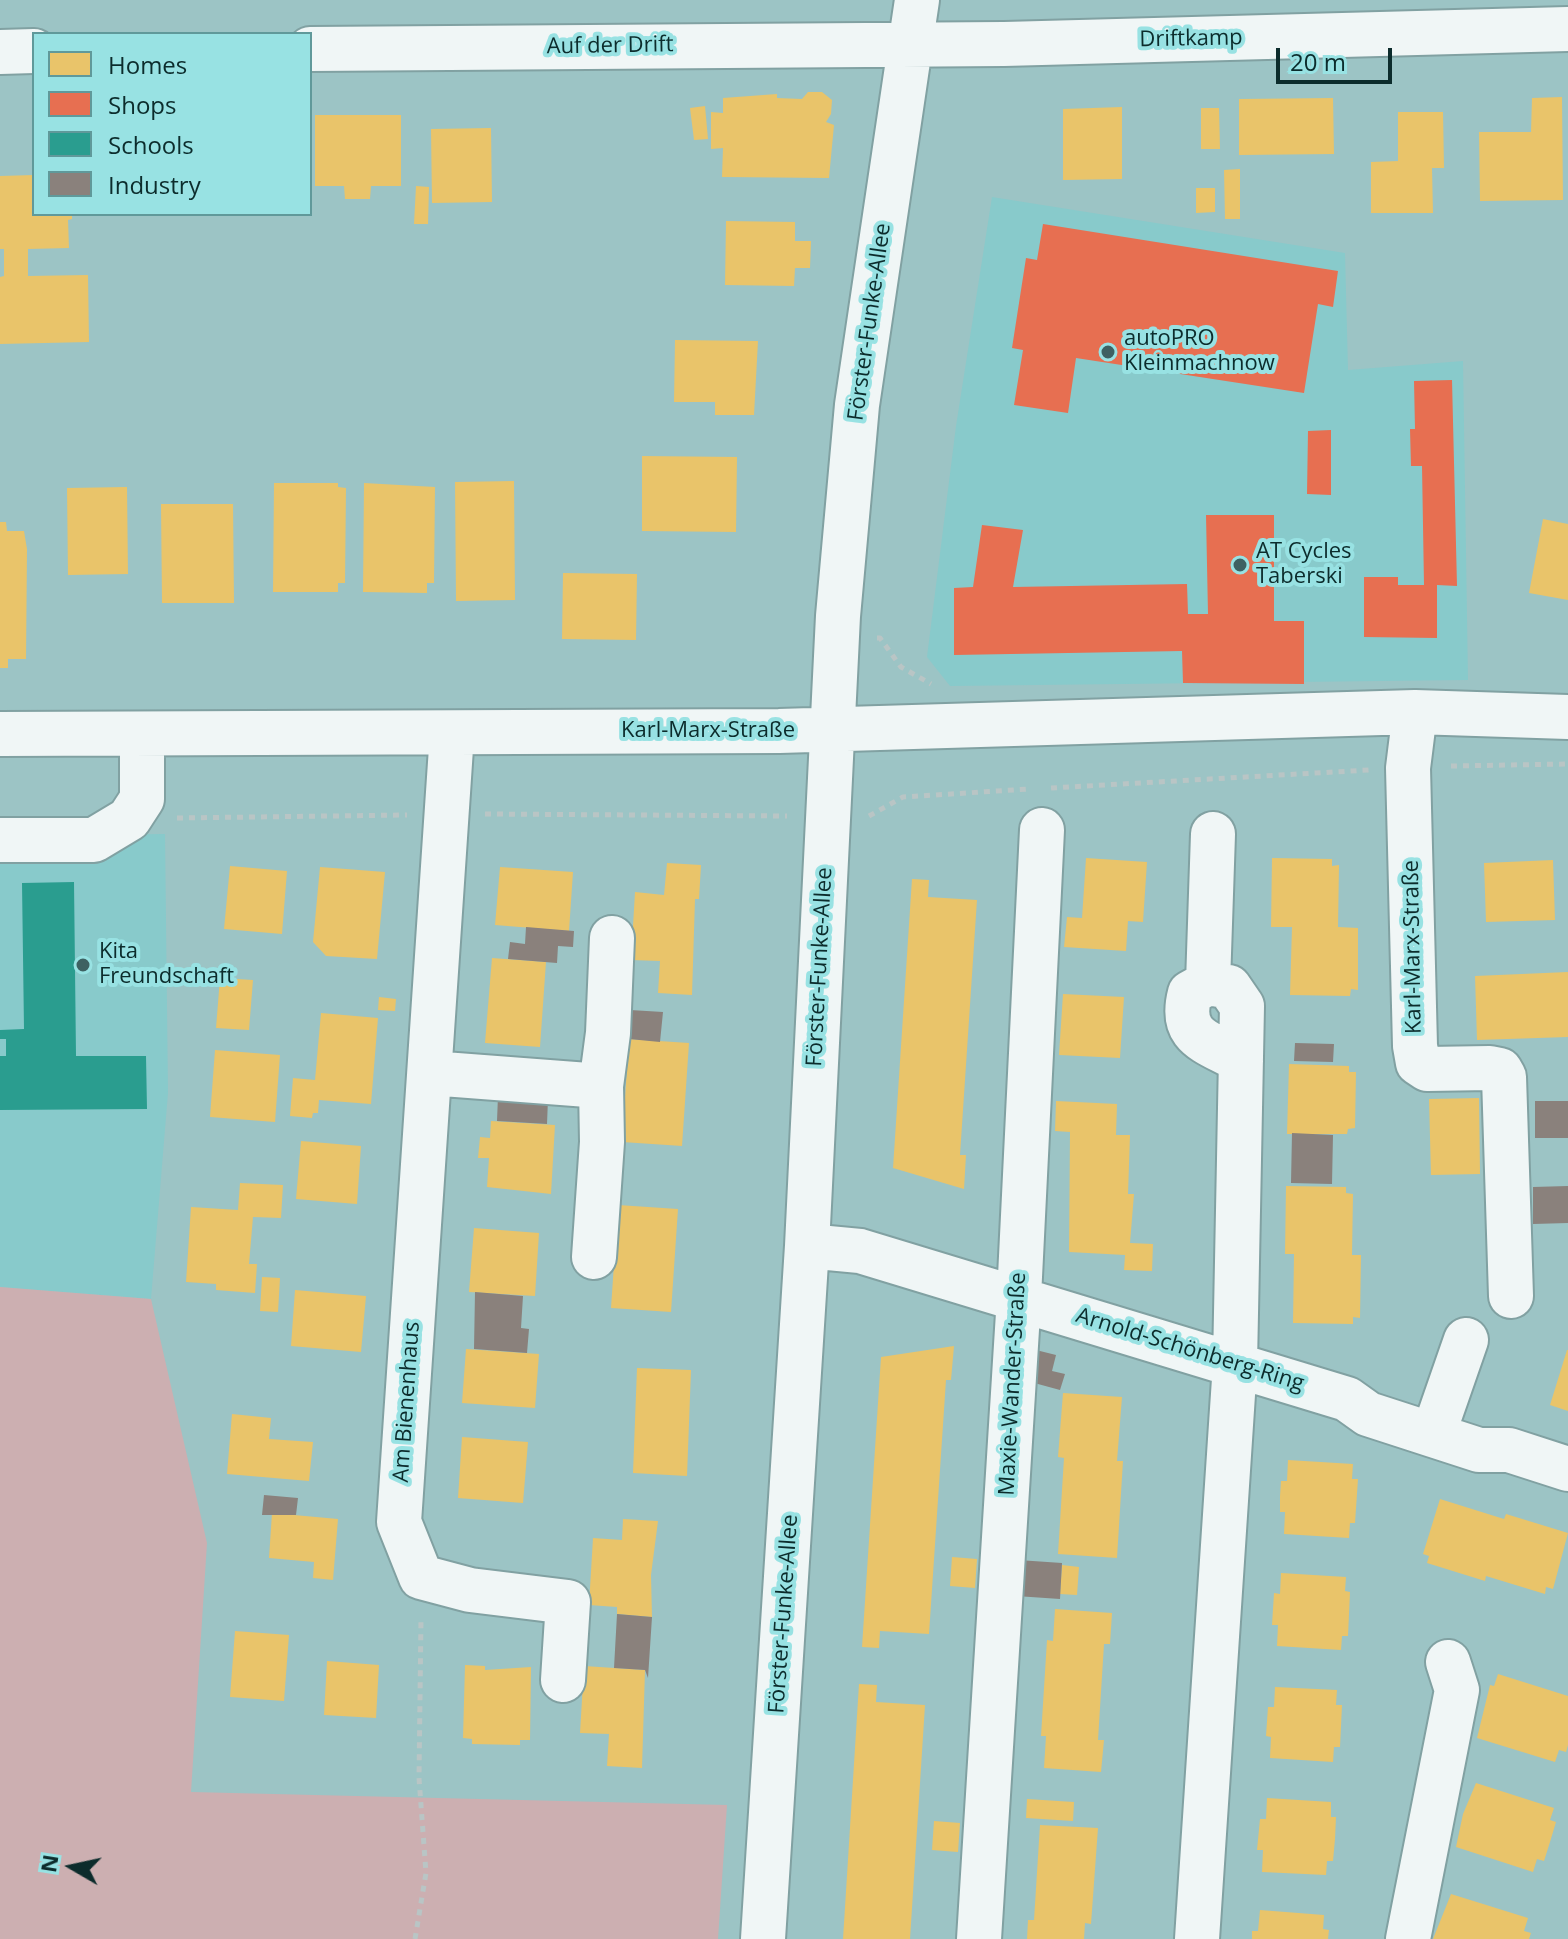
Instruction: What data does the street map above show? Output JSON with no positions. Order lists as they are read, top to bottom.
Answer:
{
  "streets": {
    "street": [
      "Driftkamp",
      "Auf der Drift",
      "Förster-Funke-Allee",
      "Karl-Marx-Straße",
      "Arnold-Schönberg-Ring",
      "Maxie-Wander-Straße",
      "Am Bienenhaus"
    ]
  },
  "crossings": [
    ["Driftkamp", "Auf der Drift"],
    ["Driftkamp", "Förster-Funke-Allee"],
    ["Auf der Drift", "Förster-Funke-Allee"],
    ["Förster-Funke-Allee", "Karl-Marx-Straße"],
    ["Förster-Funke-Allee", "Arnold-Schönberg-Ring"],
    ["Karl-Marx-Straße", "Am Bienenhaus"],
    ["Arnold-Schönberg-Ring", "Maxie-Wander-Straße"]
  ],
  "places": ["autoPRO Kleinmachnow", "AT Cycles Taberski", "Kita Freundschaft"],
  "legend": [
    "Homes",
    "Shops",
    "Schools",
    "Industry"
  ],
  "scale_bar": "20 m",
  "north": "left"
}
